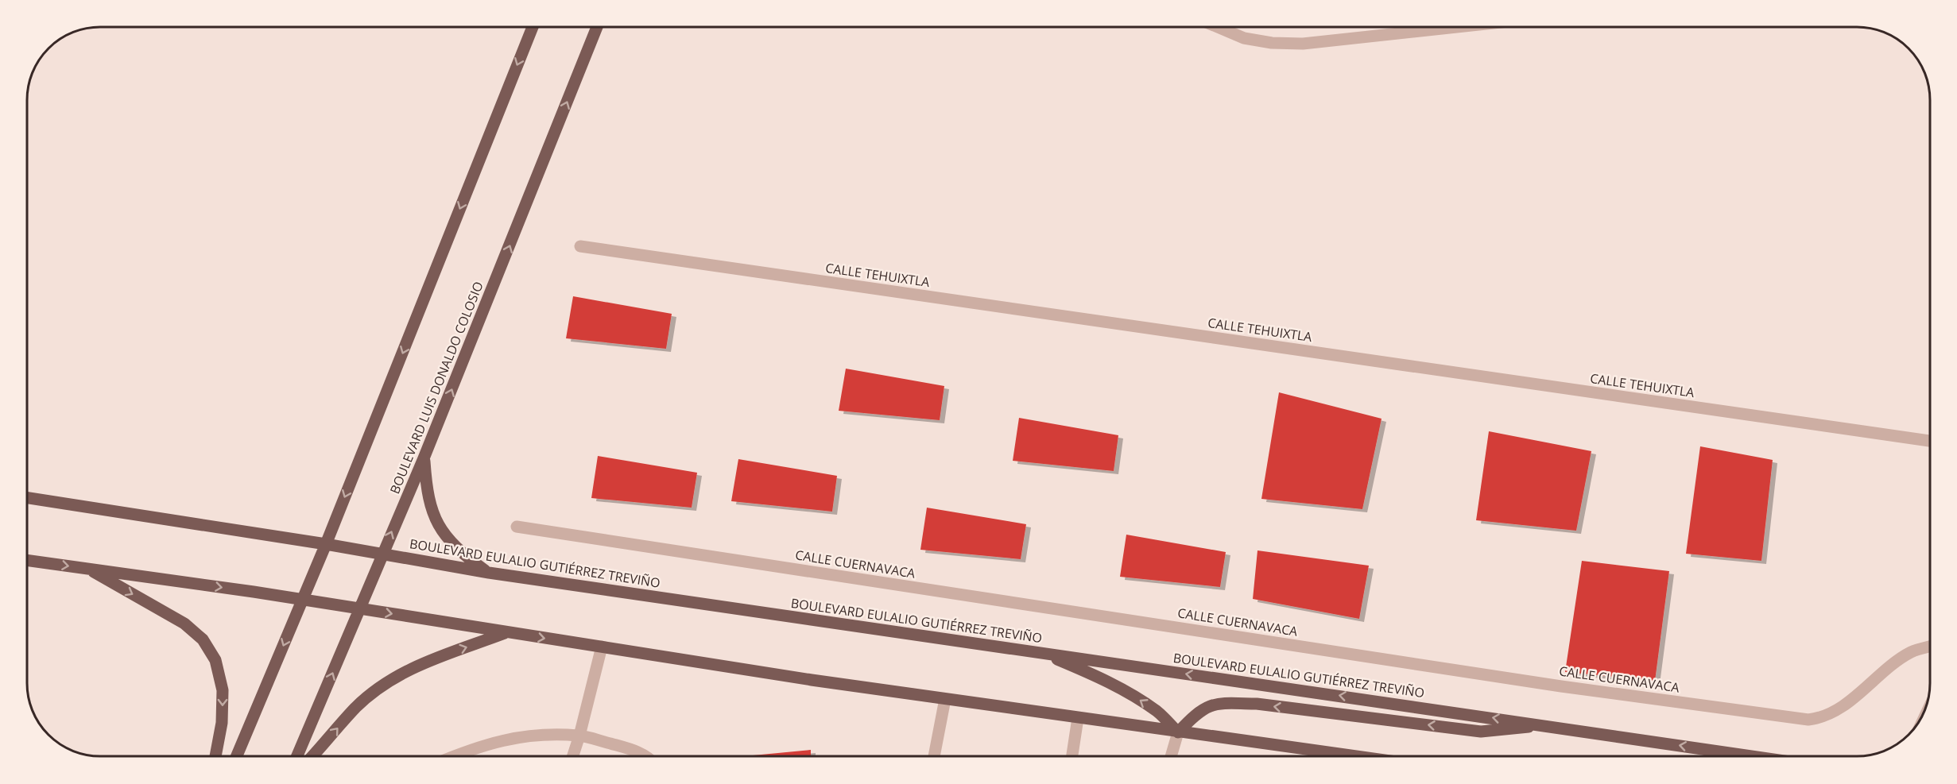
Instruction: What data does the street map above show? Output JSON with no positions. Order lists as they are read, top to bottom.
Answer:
{
  "streets": {
    "main road": ["BOULEVARD LUIS DONALDO COLOSIO", "BOULEVARD EULALIO GUTIÉRREZ TREVIÑO"],
    "street": ["CALLE TEHUIXTLA", "CALLE CUERNAVACA"]
  },
  "crossings": [
    ["BOULEVARD LUIS DONALDO COLOSIO", "BOULEVARD EULALIO GUTIÉRREZ TREVIÑO"]
  ]
}
